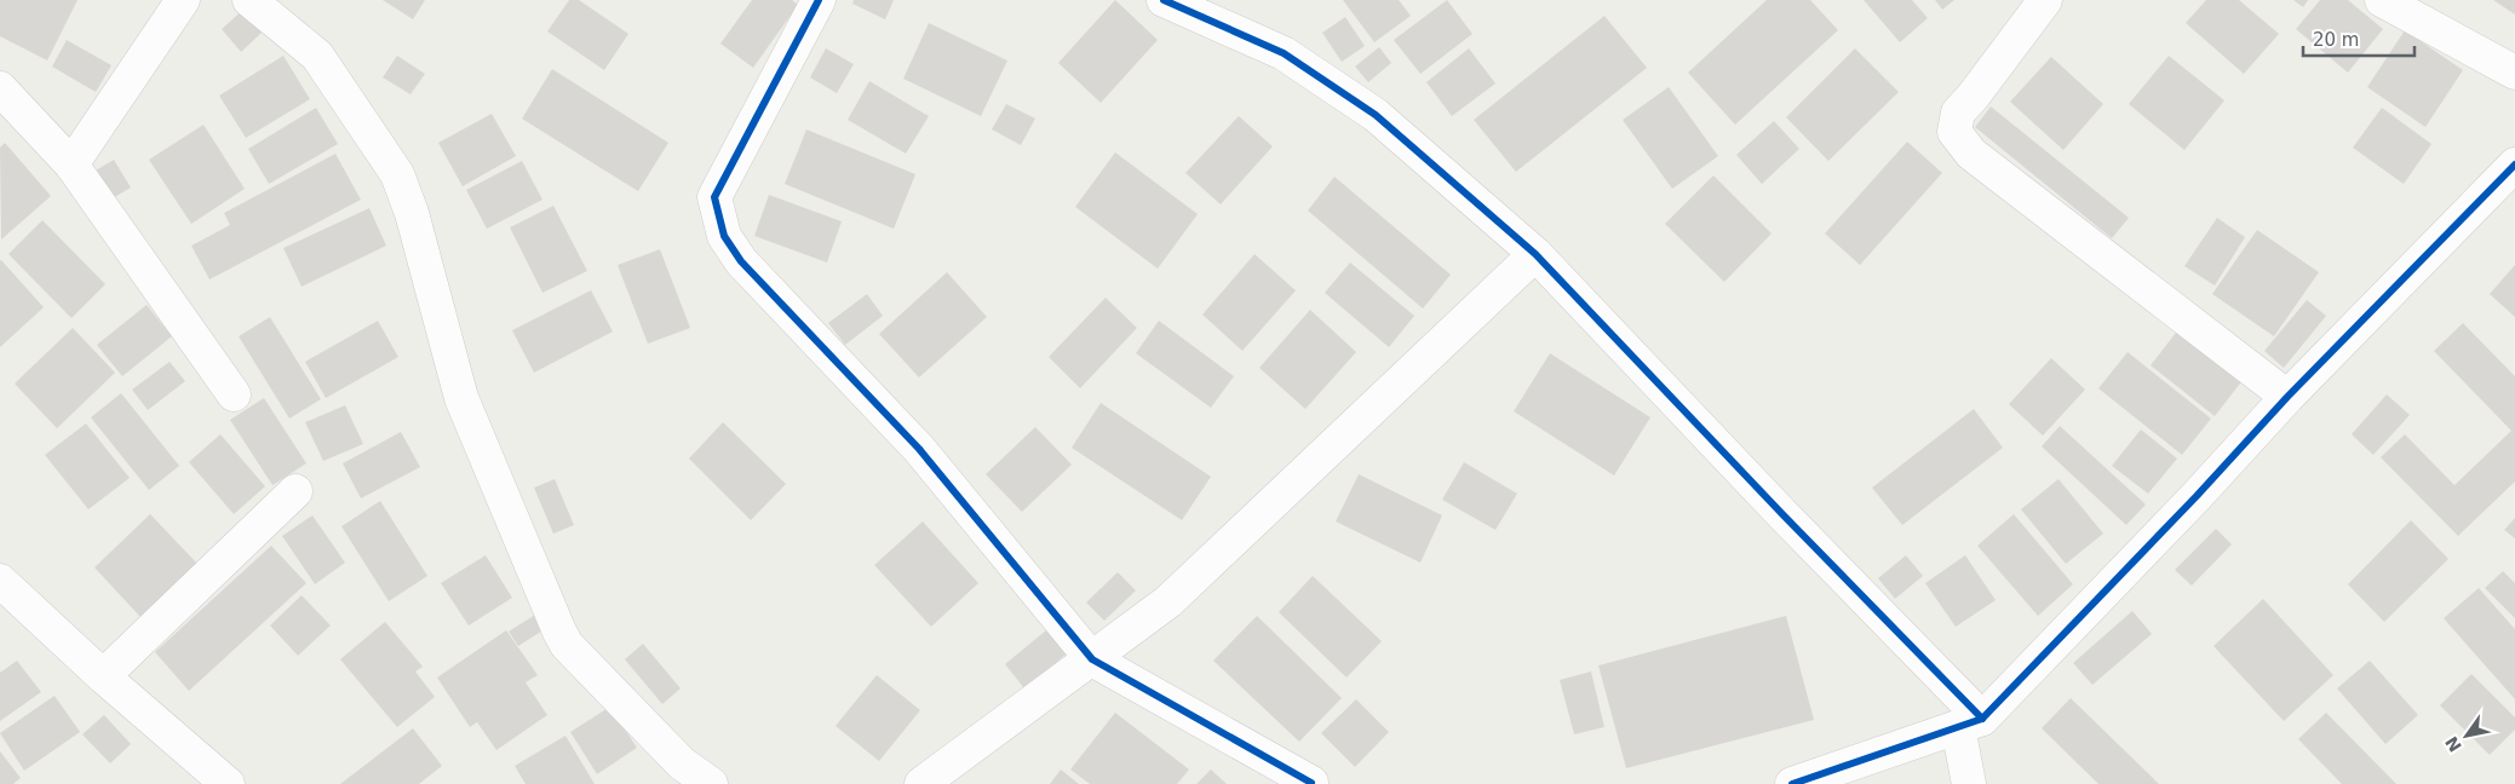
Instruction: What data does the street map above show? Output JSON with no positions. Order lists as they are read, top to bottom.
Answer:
{
  "scale_bar": "20 m",
  "north": "bottom left"
}
